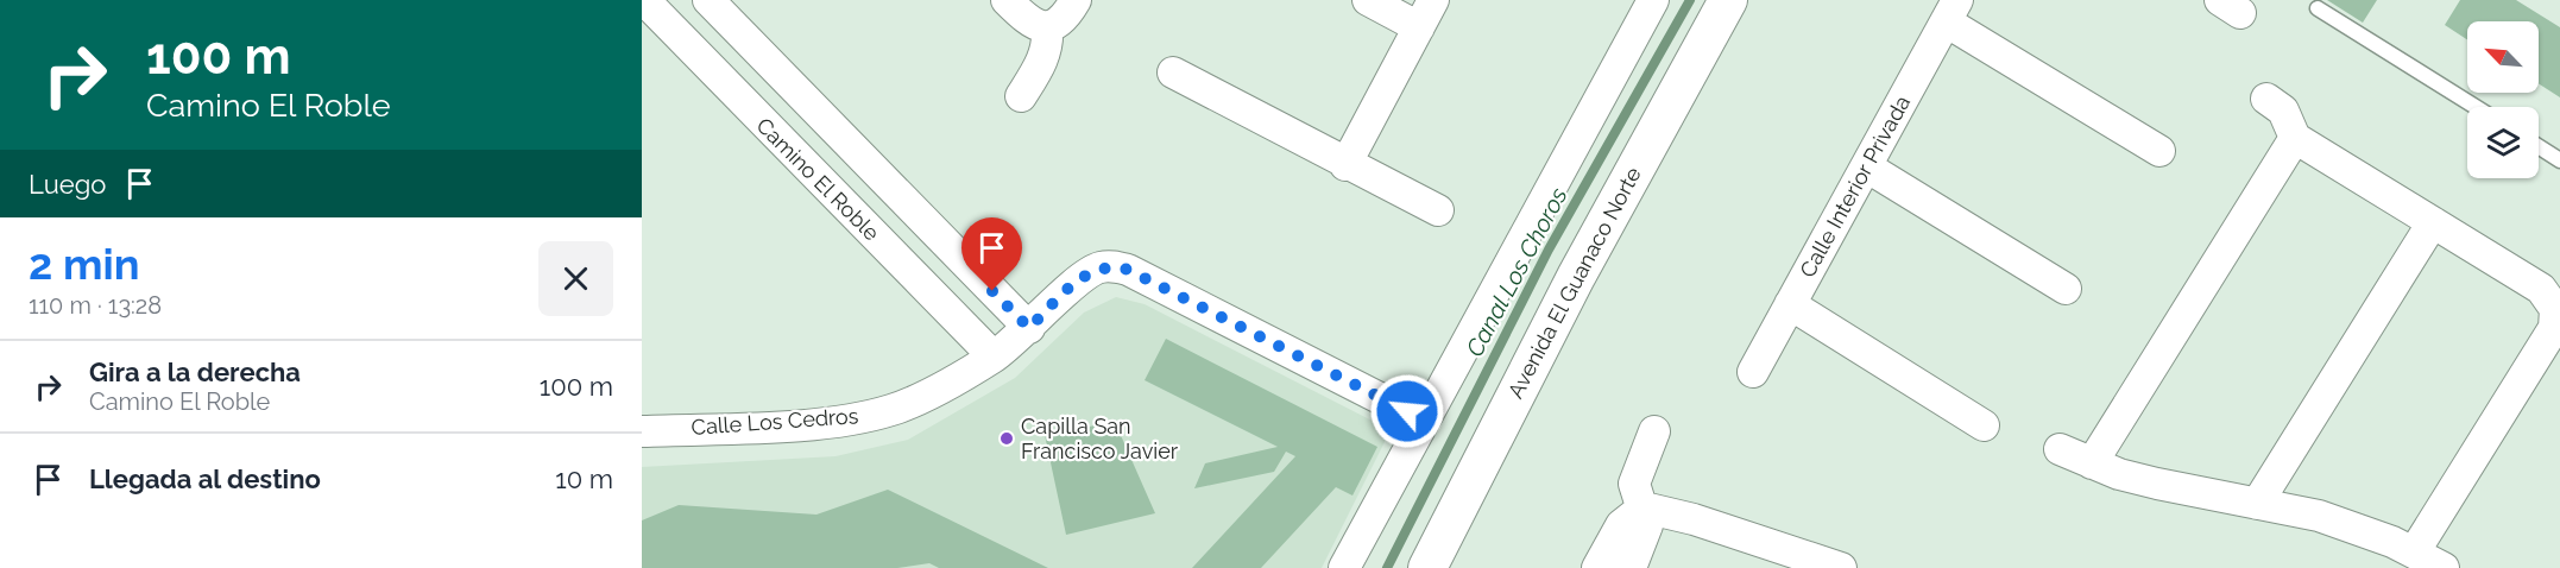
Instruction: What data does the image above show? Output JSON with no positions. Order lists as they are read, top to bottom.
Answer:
{
  "streets": {
    "street": [
      "Camino El Roble",
      "Calle Interior Privada",
      "Avenida El Guanaco Norte",
      "Calle Los Cedros"
    ]
  },
  "crossings": [
    ["Camino El Roble", "Calle Los Cedros"]
  ],
  "water": ["Canal Los Choros"],
  "places": ["Capilla San Francisco Javier"],
  "north": "top left",
  "page": {
    "turn": ["100 m", "Camino El Roble"],
    "then": "Luego",
    "heading": ["2 min", "110 m · 13:28"],
    "list": [
      {
        "name": "Gira a la derecha",
        "note": "Camino El Roble",
        "value": "100 m"
      },
      {
        "name": "Llegada al destino",
        "value": "10 m"
      }
    ]
  }
}
